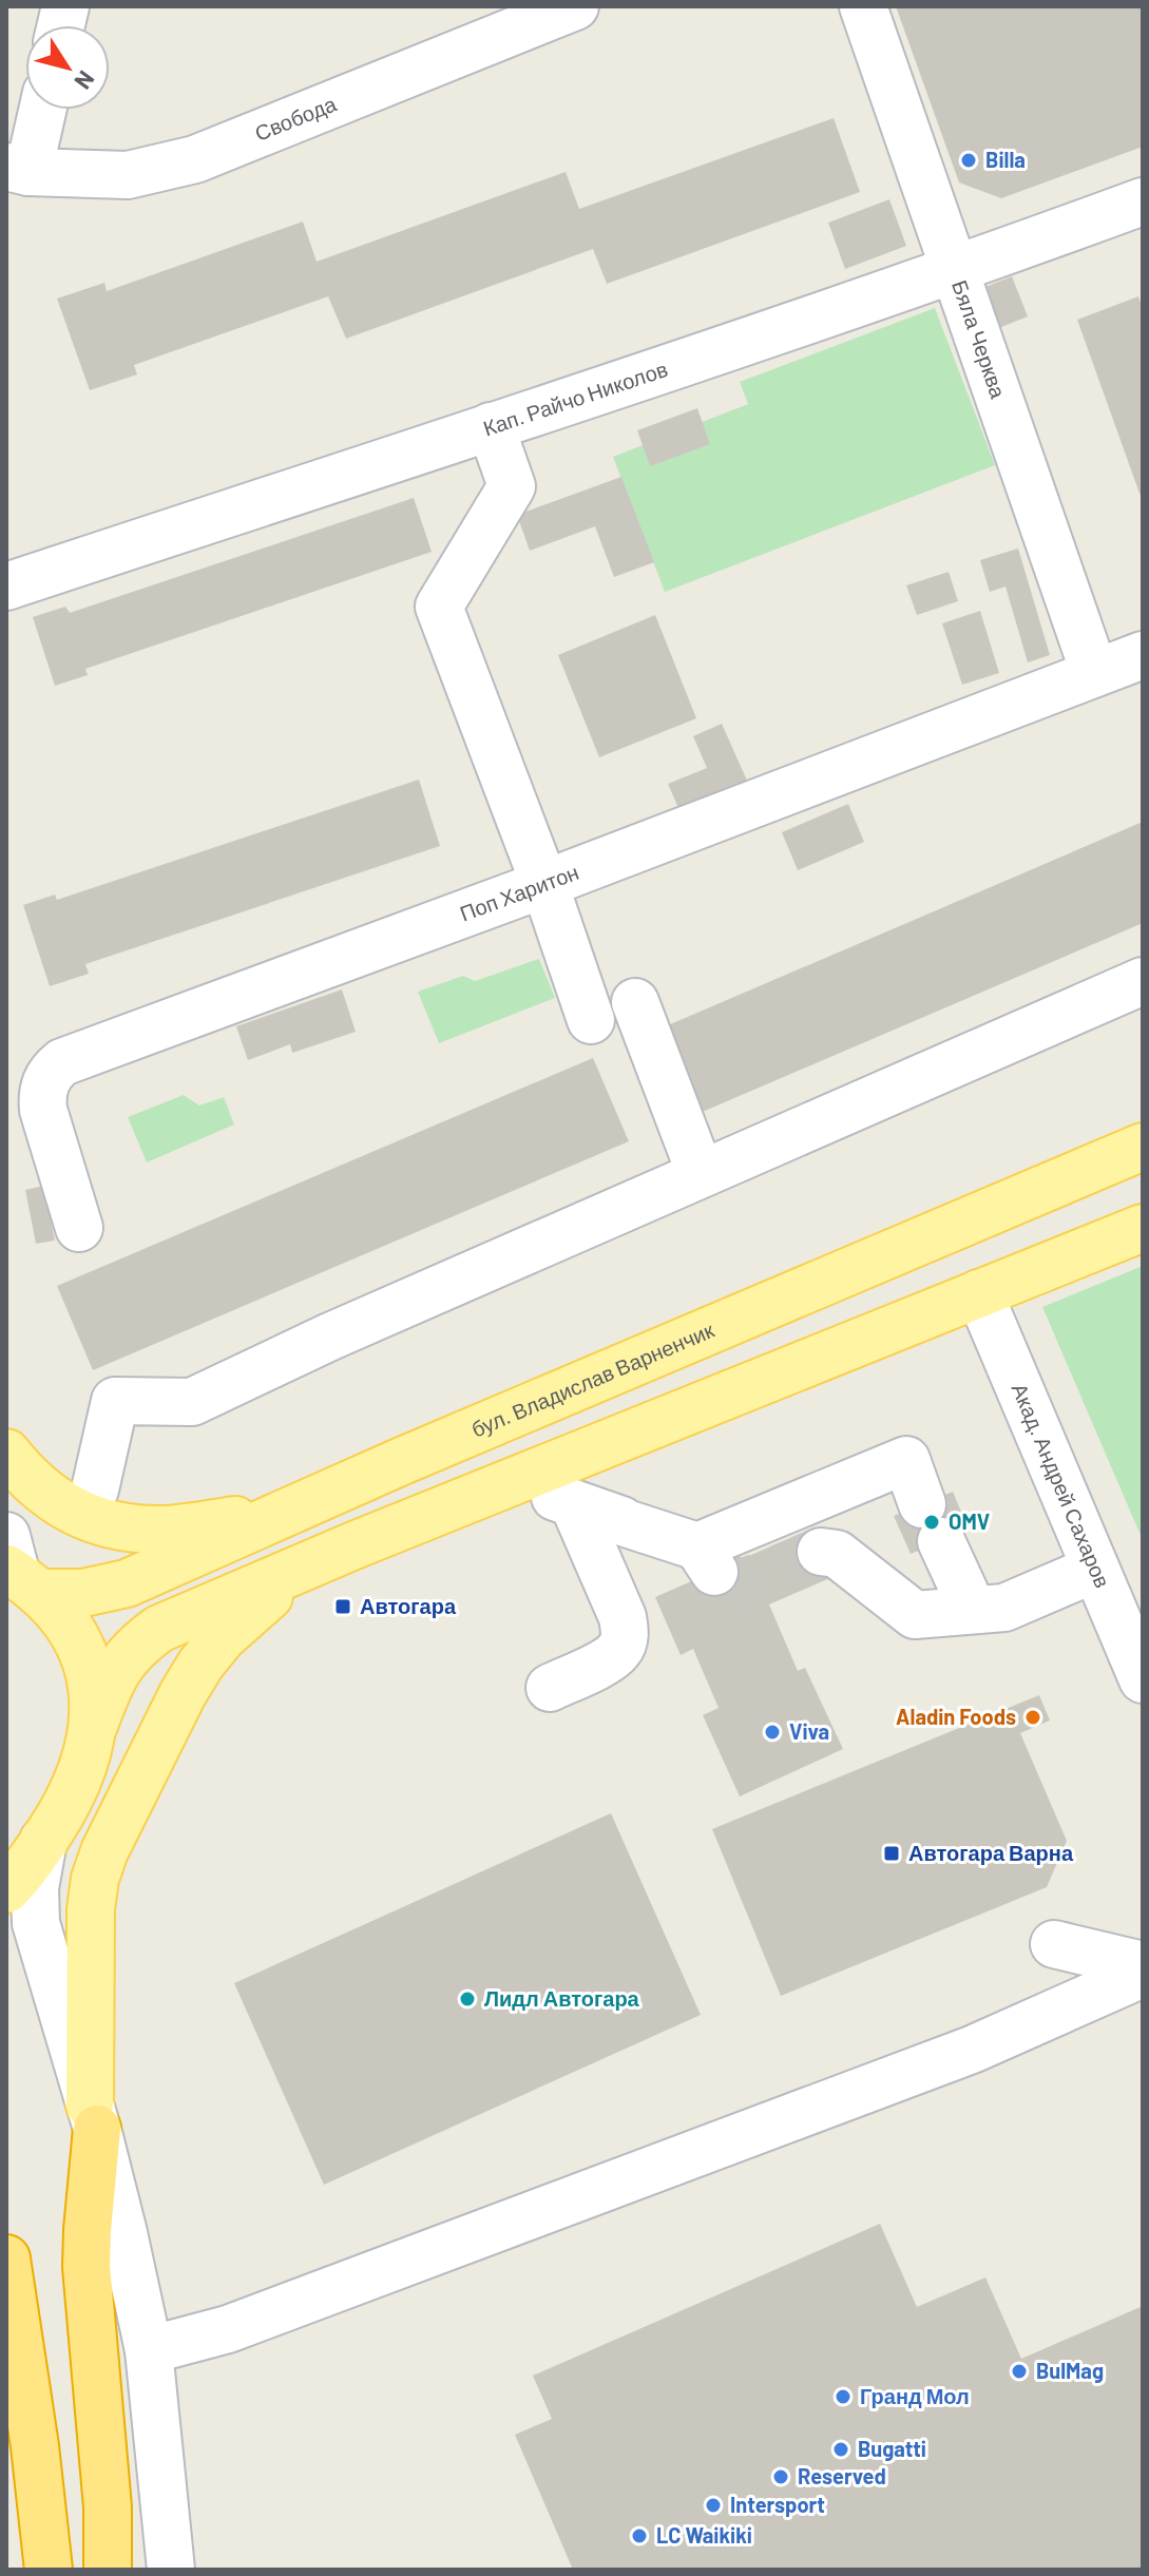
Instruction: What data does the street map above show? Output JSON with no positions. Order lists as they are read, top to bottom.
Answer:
{
  "streets": {
    "main road": ["бул. Владислав Варненчик"],
    "street": [
      "Свобода",
      "Бяла Черква",
      "Кап. Райчо Николов",
      "Поп Харитон",
      "Акад. Андрей Сахаров"
    ]
  },
  "crossings": [
    ["Бяла Черква", "Кап. Райчо Николов"],
    ["Бяла Черква", "Поп Харитон"]
  ],
  "places": {
    "other": [
      "Billa",
      "OMV",
      "Aladin Foods",
      "Viva",
      "Лидл Автогара",
      "BulMag",
      "Гранд Мол",
      "Bugatti",
      "Reserved",
      "Intersport",
      "LC Waikiki"
    ],
    "transit": ["Автогара", "Автогара Варна"]
  },
  "north": "bottom right"
}
